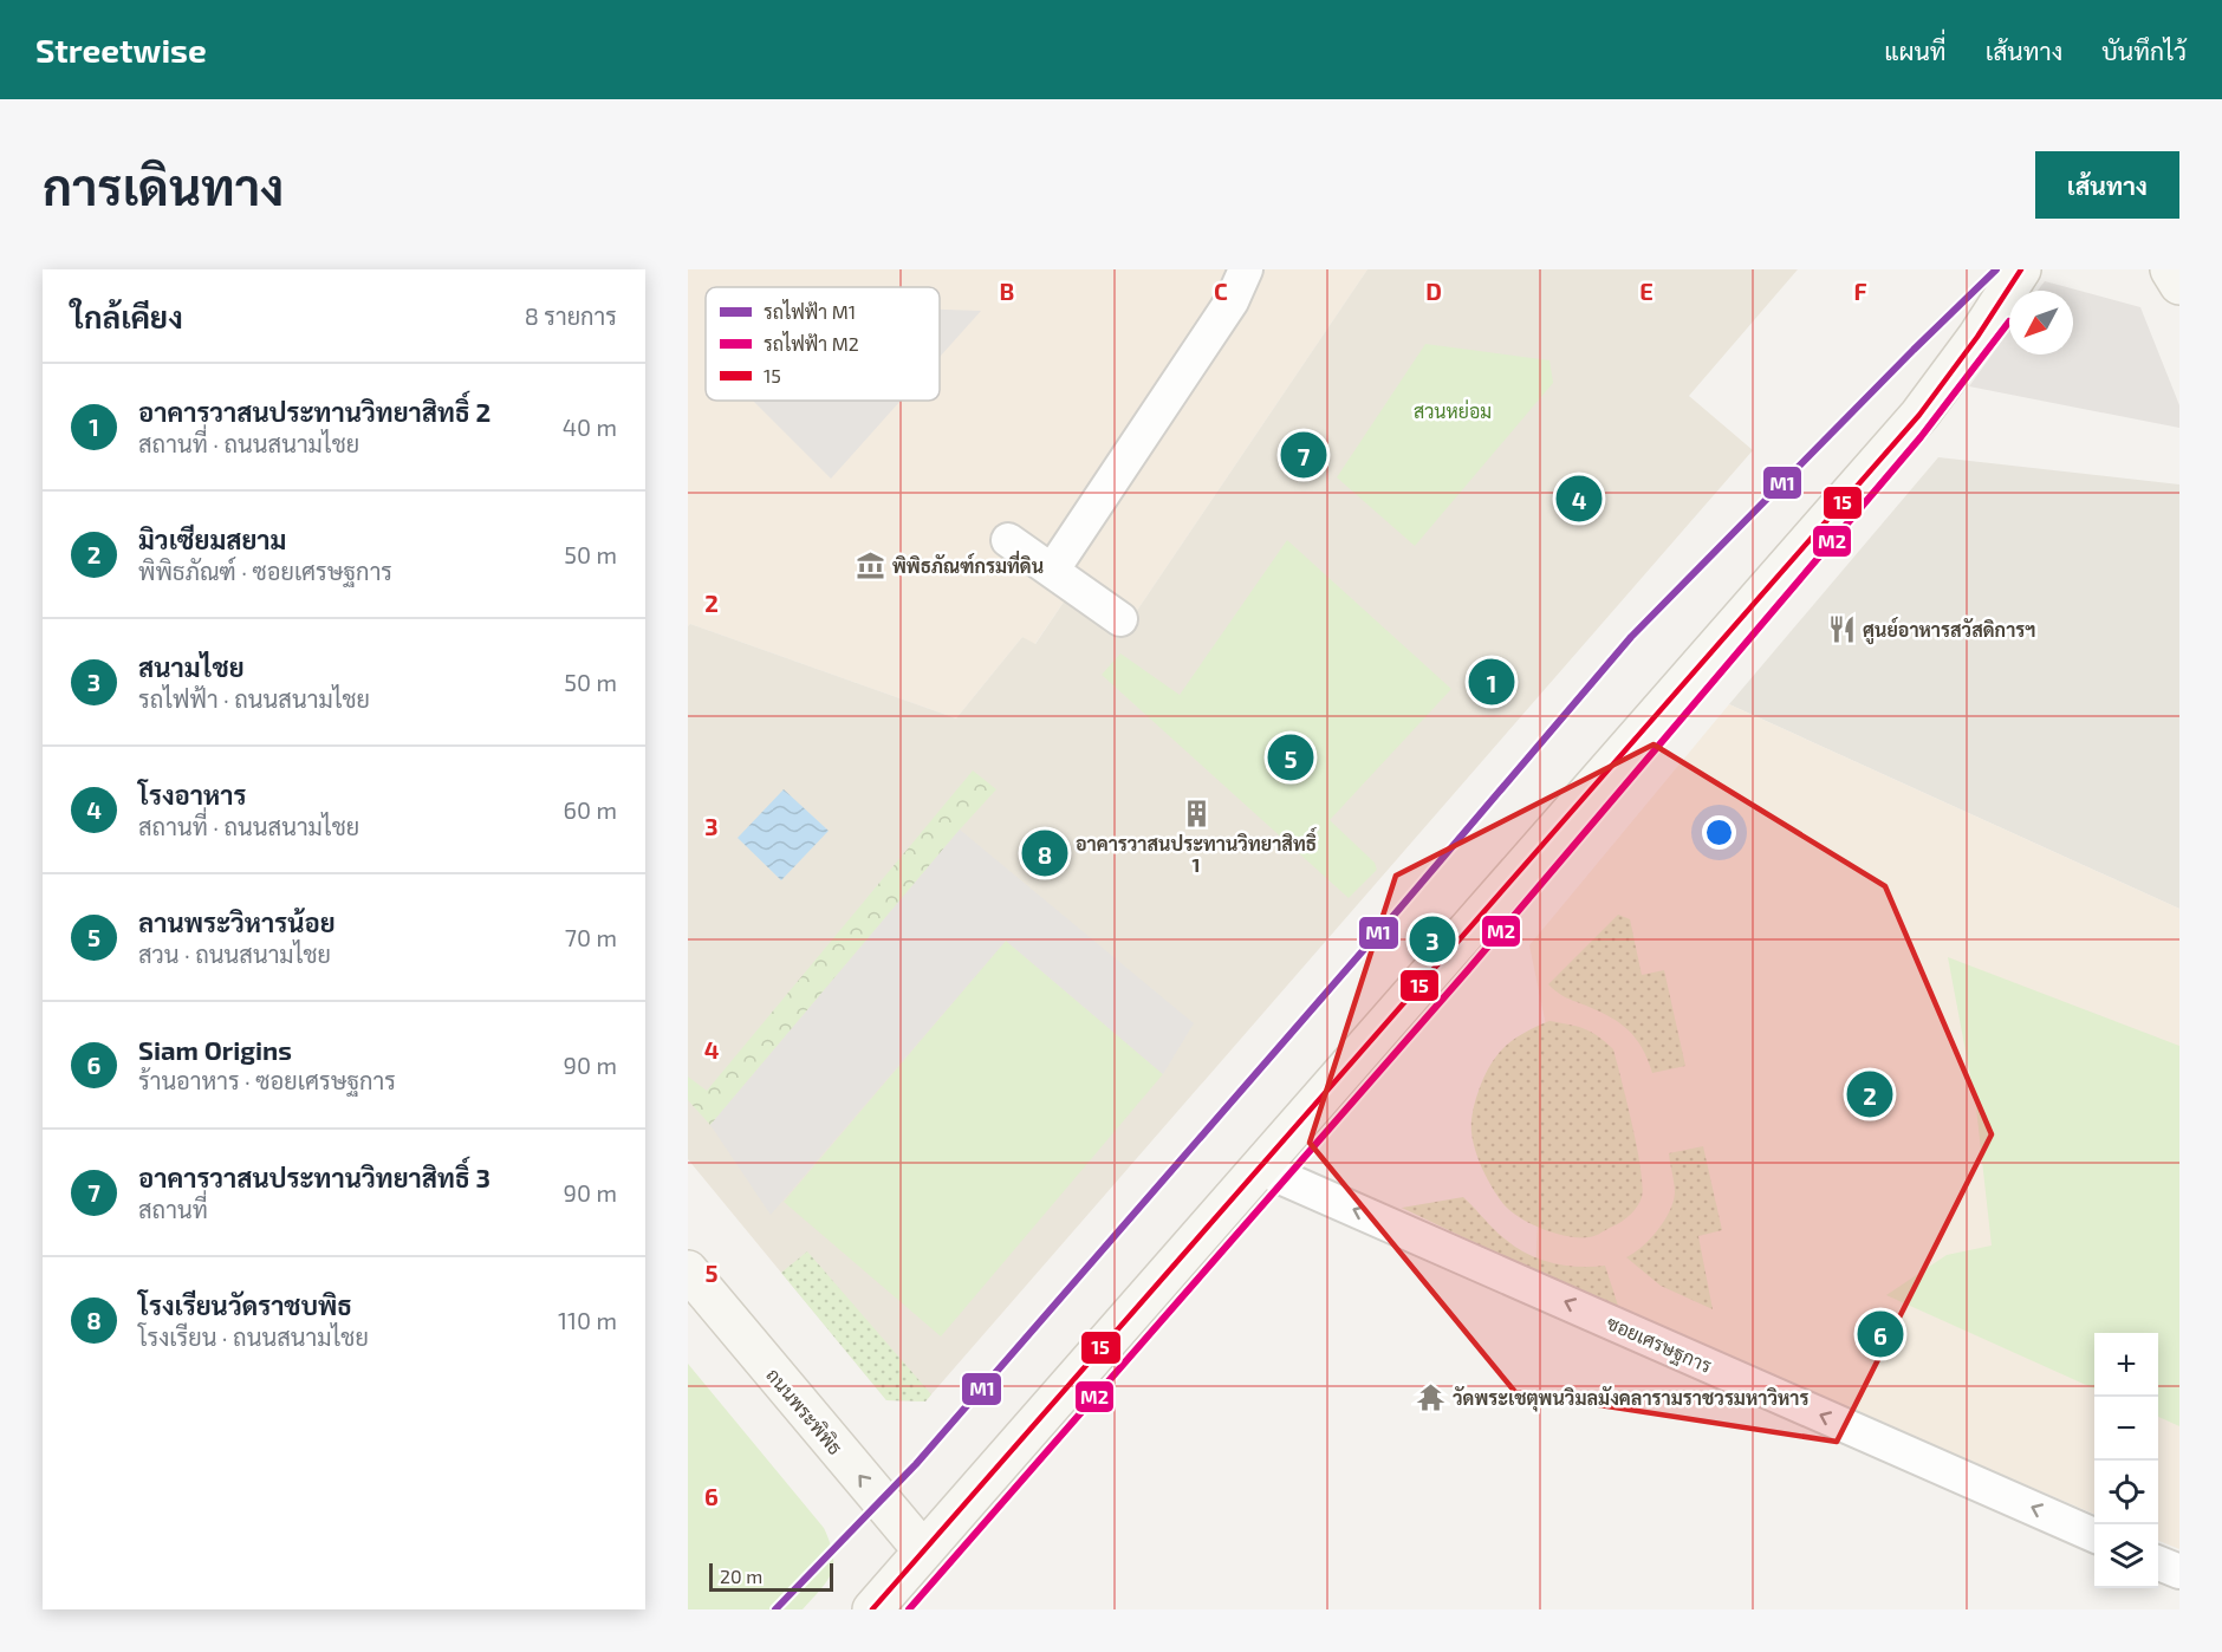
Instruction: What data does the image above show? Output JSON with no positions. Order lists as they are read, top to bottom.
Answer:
{
  "streets": {
    "main road": ["ถนนพระพิพิธ"],
    "street": ["ซอยเศรษฐการ"]
  },
  "one_way": ["ซอยเศรษฐการ", "ถนนพระพิพิธ"],
  "parks": ["สวนหย่อม"],
  "places": {
    "museum": ["พิพิธภัณฑ์กรมที่ดิน"],
    "restaurant": ["ศูนย์อาหารสวัสดิการฯ"],
    "building": ["อาคารวาสนประทานวิทยาสิทธิ์ 1"],
    "temple": ["วัดพระเชตุพนวิมลมังคลารามราชวรมหาวิหาร"]
  },
  "lines": ["metro line M1", "transit line 15", "metro line M2"],
  "legend": ["รถไฟฟ้า M1", "รถไฟฟ้า M2", "15"],
  "scale_bar": "20 m",
  "north": "bottom left",
  "page": {
    "header": "Streetwise",
    "nav": ["แผนที่", "เส้นทาง", "บันทึกไว้"],
    "buttons": "เส้นทาง",
    "title": "การเดินทาง",
    "heading": ["ใกล้เคียง", "8 รายการ"],
    "list": [
      {
        "mark": "1",
        "name": "อาคารวาสนประทานวิทยาสิทธิ์ 2",
        "note": "สถานที่ · ถนนสนามไชย",
        "value": "40 m"
      },
      {
        "mark": "2",
        "name": "มิวเซียมสยาม",
        "note": "พิพิธภัณฑ์ · ซอยเศรษฐการ",
        "value": "50 m"
      },
      {
        "mark": "3",
        "name": "สนามไชย",
        "note": "รถไฟฟ้า · ถนนสนามไชย",
        "value": "50 m"
      },
      {
        "mark": "4",
        "name": "โรงอาหาร",
        "note": "สถานที่ · ถนนสนามไชย",
        "value": "60 m"
      },
      {
        "mark": "5",
        "name": "ลานพระวิหารน้อย",
        "note": "สวน · ถนนสนามไชย",
        "value": "70 m"
      },
      {
        "mark": "6",
        "name": "Siam Origins",
        "note": "ร้านอาหาร · ซอยเศรษฐการ",
        "value": "90 m"
      },
      {
        "mark": "7",
        "name": "อาคารวาสนประทานวิทยาสิทธิ์ 3",
        "note": "สถานที่",
        "value": "90 m"
      },
      {
        "mark": "8",
        "name": "โรงเรียนวัดราชบพิธ",
        "note": "โรงเรียน · ถนนสนามไชย",
        "value": "110 m"
      }
    ],
    "pins": [
      "7",
      "4",
      "1",
      "5",
      "8",
      "3",
      "2",
      "6"
    ],
    "map_buttons": ["+", "−"],
    "scale": "20 m"
  },
  "grid": {
    "columns": [
      "B",
      "C",
      "D",
      "E",
      "F"
    ],
    "rows": [
      "2",
      "3",
      "4",
      "5",
      "6"
    ]
  }
}
